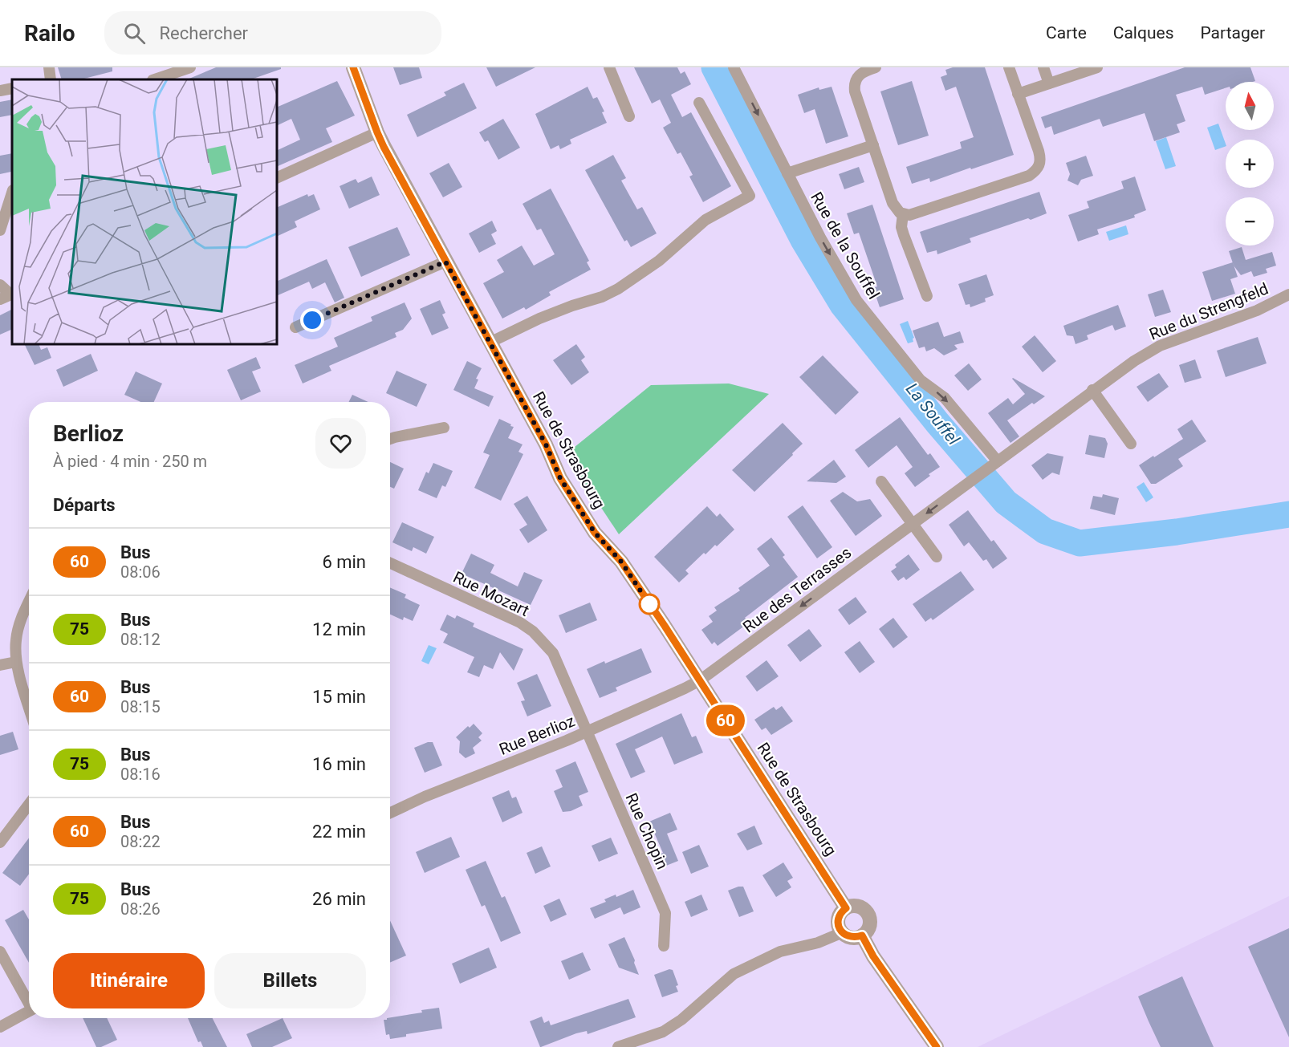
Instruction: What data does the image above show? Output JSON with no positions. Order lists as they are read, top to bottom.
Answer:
{
  "streets": {
    "street": [
      "Rue de la Souffel",
      "Rue du Strengfeld",
      "Rue de Strasbourg",
      "Rue des Terrasses",
      "Rue Mozart",
      "Rue Berlioz",
      "Rue Chopin"
    ]
  },
  "crossings": [
    ["Rue de la Souffel", "Rue du Strengfeld"],
    ["Rue de la Souffel", "Rue des Terrasses"],
    ["Rue du Strengfeld", "Rue des Terrasses"],
    ["Rue de Strasbourg", "Rue des Terrasses"],
    ["Rue de Strasbourg", "Rue Berlioz"],
    ["Rue des Terrasses", "Rue Berlioz"],
    ["Rue Mozart", "Rue Berlioz"],
    ["Rue Mozart", "Rue Chopin"],
    ["Rue Berlioz", "Rue Chopin"]
  ],
  "one_way": ["Rue des Terrasses"],
  "water": ["La Souffel"],
  "lines": ["bus line 60"],
  "north": "top",
  "page": {
    "header": "Railo",
    "search": "Rechercher",
    "nav": ["Carte", "Calques", "Partager"],
    "on_map": "60",
    "map_buttons": ["+", "−"],
    "heading": [
      ["Berlioz", "À pied · 4 min · 250 m"],
      "Départs"
    ],
    "list": [
      {
        "mark": "60",
        "name": "Bus",
        "note": "08:06",
        "value": "6 min"
      },
      {
        "mark": "75",
        "name": "Bus",
        "note": "08:12",
        "value": "12 min"
      },
      {
        "mark": "60",
        "name": "Bus",
        "note": "08:15",
        "value": "15 min"
      },
      {
        "mark": "75",
        "name": "Bus",
        "note": "08:16",
        "value": "16 min"
      },
      {
        "mark": "60",
        "name": "Bus",
        "note": "08:22",
        "value": "22 min"
      },
      {
        "mark": "75",
        "name": "Bus",
        "note": "08:26",
        "value": "26 min"
      }
    ],
    "buttons": ["Itinéraire", "Billets"]
  }
}
